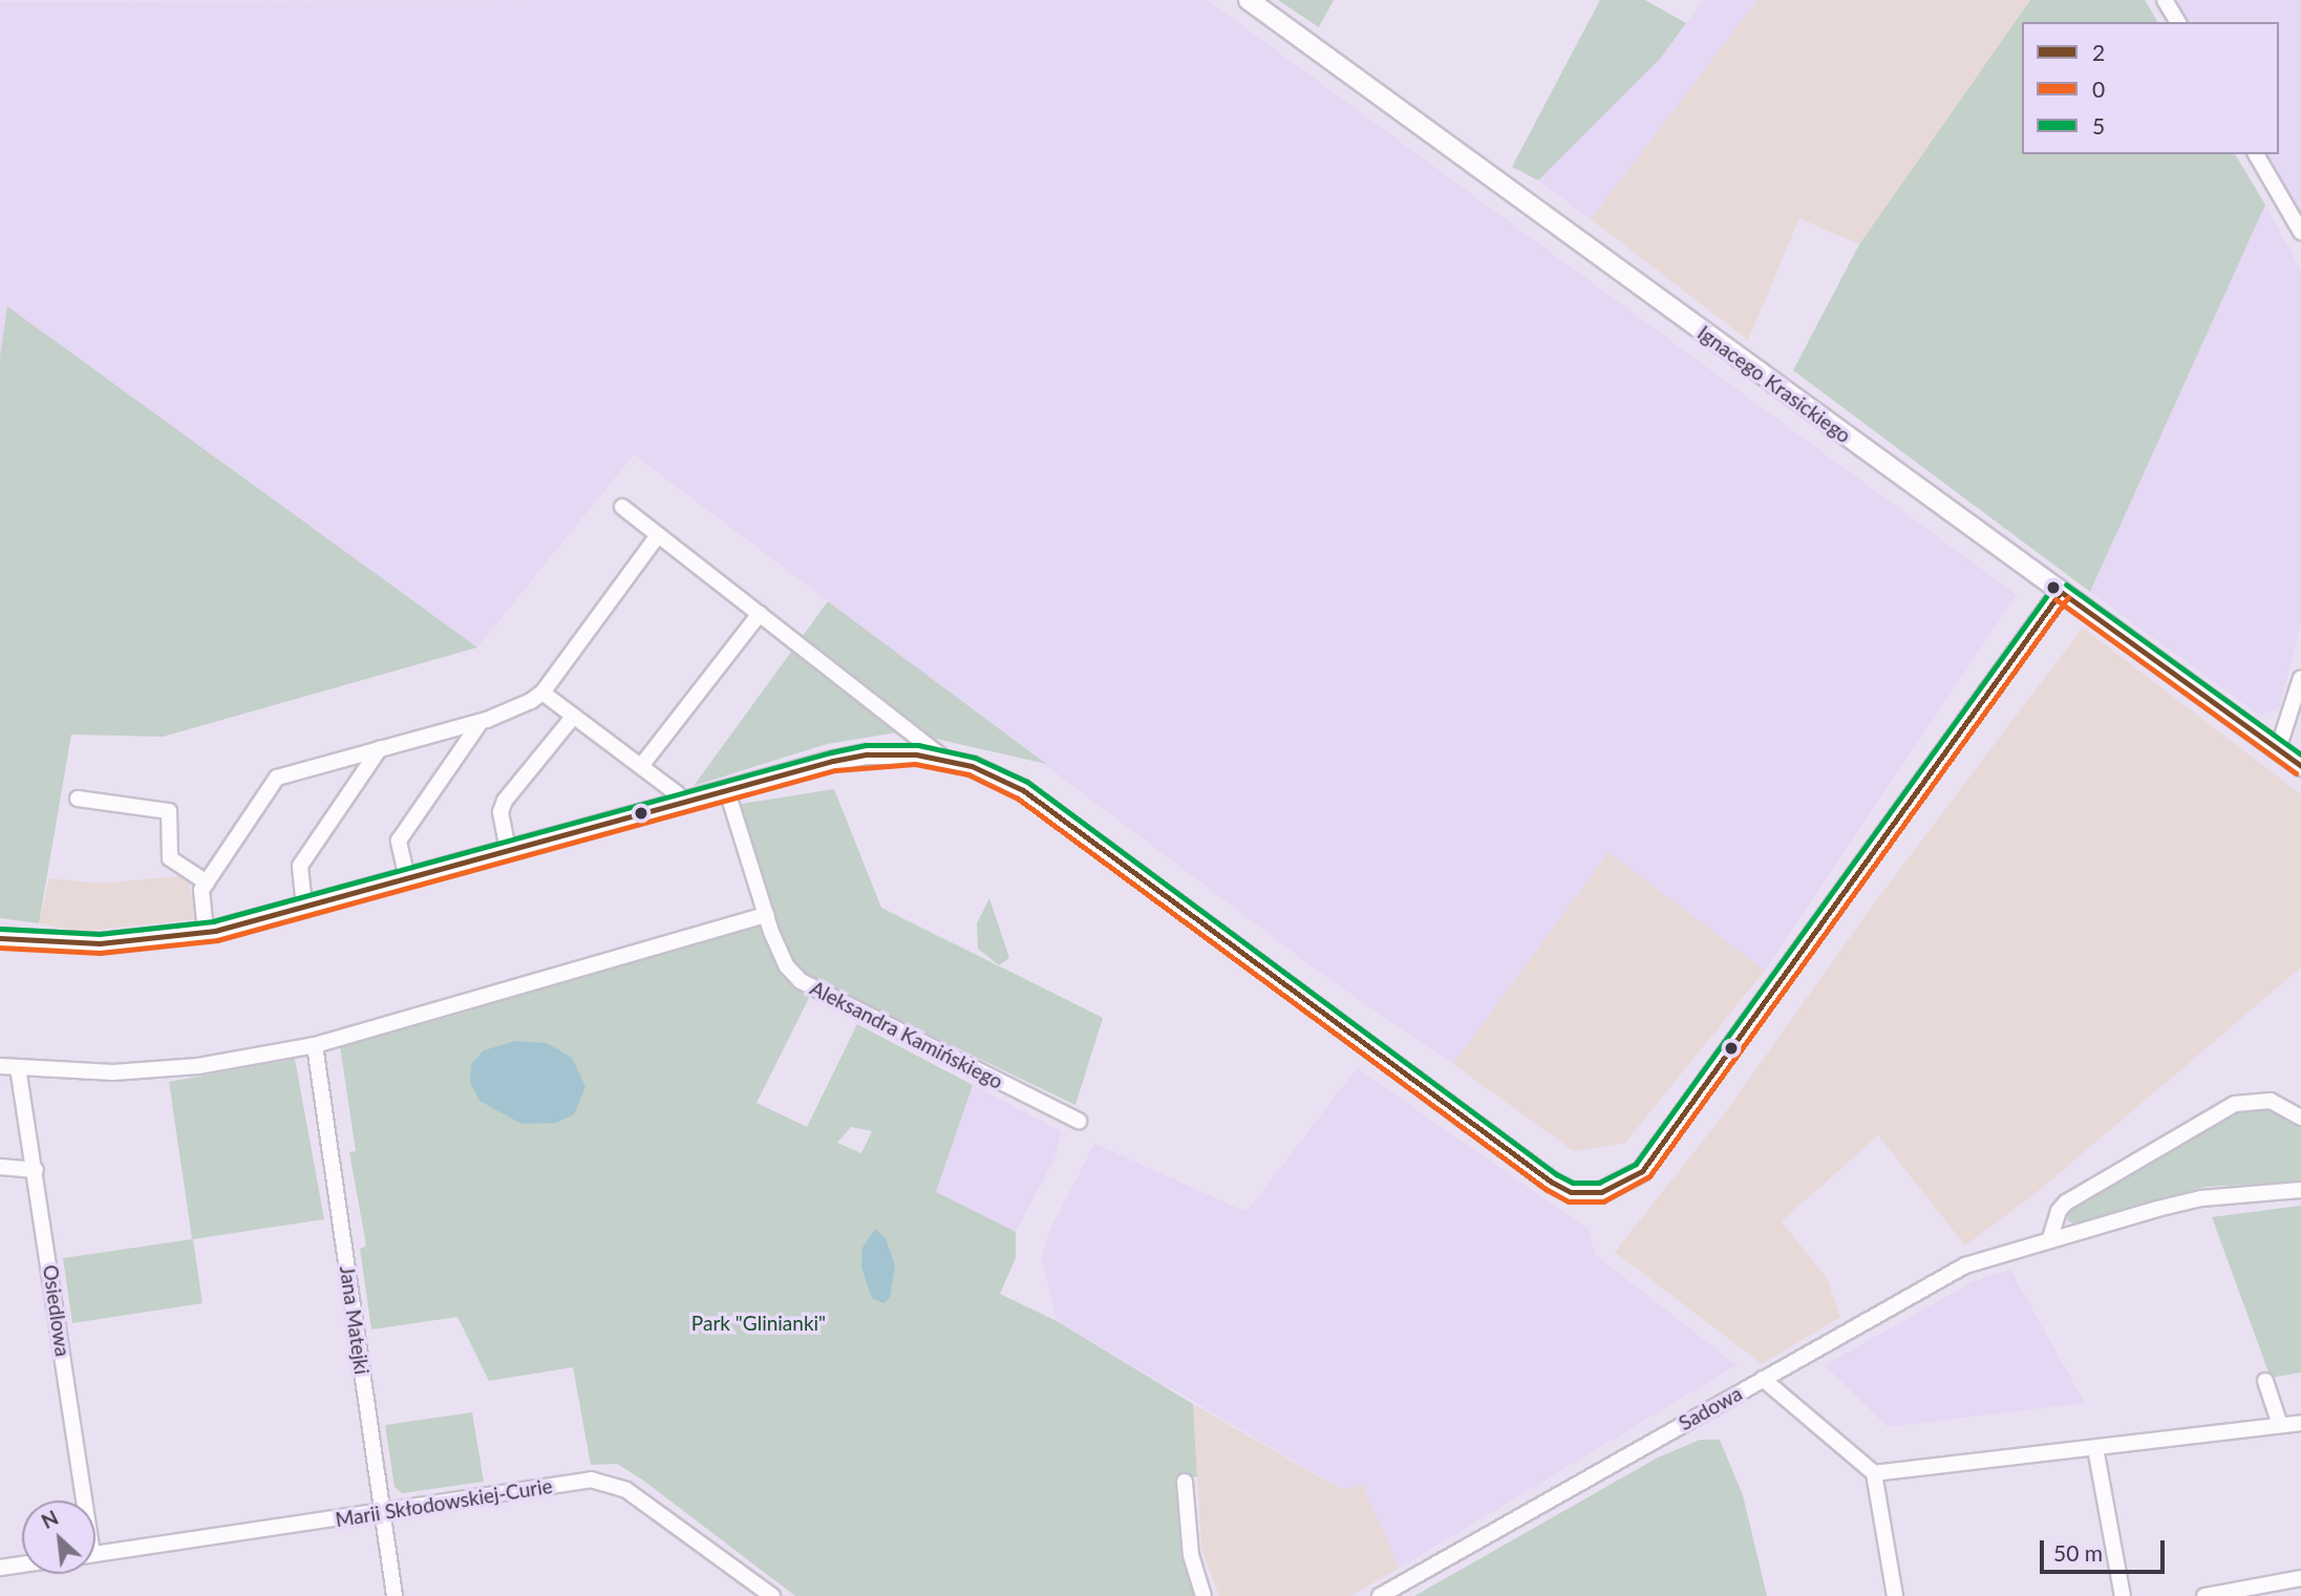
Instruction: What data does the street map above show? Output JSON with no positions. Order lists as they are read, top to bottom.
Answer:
{
  "streets": {
    "street": [
      "Ignacego Krasickiego",
      "Aleksandra Kamińskiego",
      "Osiedlowa",
      "Jana Matejki",
      "Sadowa",
      "Marii Skłodowskiej-Curie"
    ]
  },
  "crossings": [
    ["Jana Matejki", "Marii Skłodowskiej-Curie"]
  ],
  "parks": ["Park \"Glinianki\""],
  "lines": ["transit line 5", "transit line 2", "transit line 0"],
  "legend": ["2", "0", "5"],
  "scale_bar": "50 m",
  "north": "top left"
}
